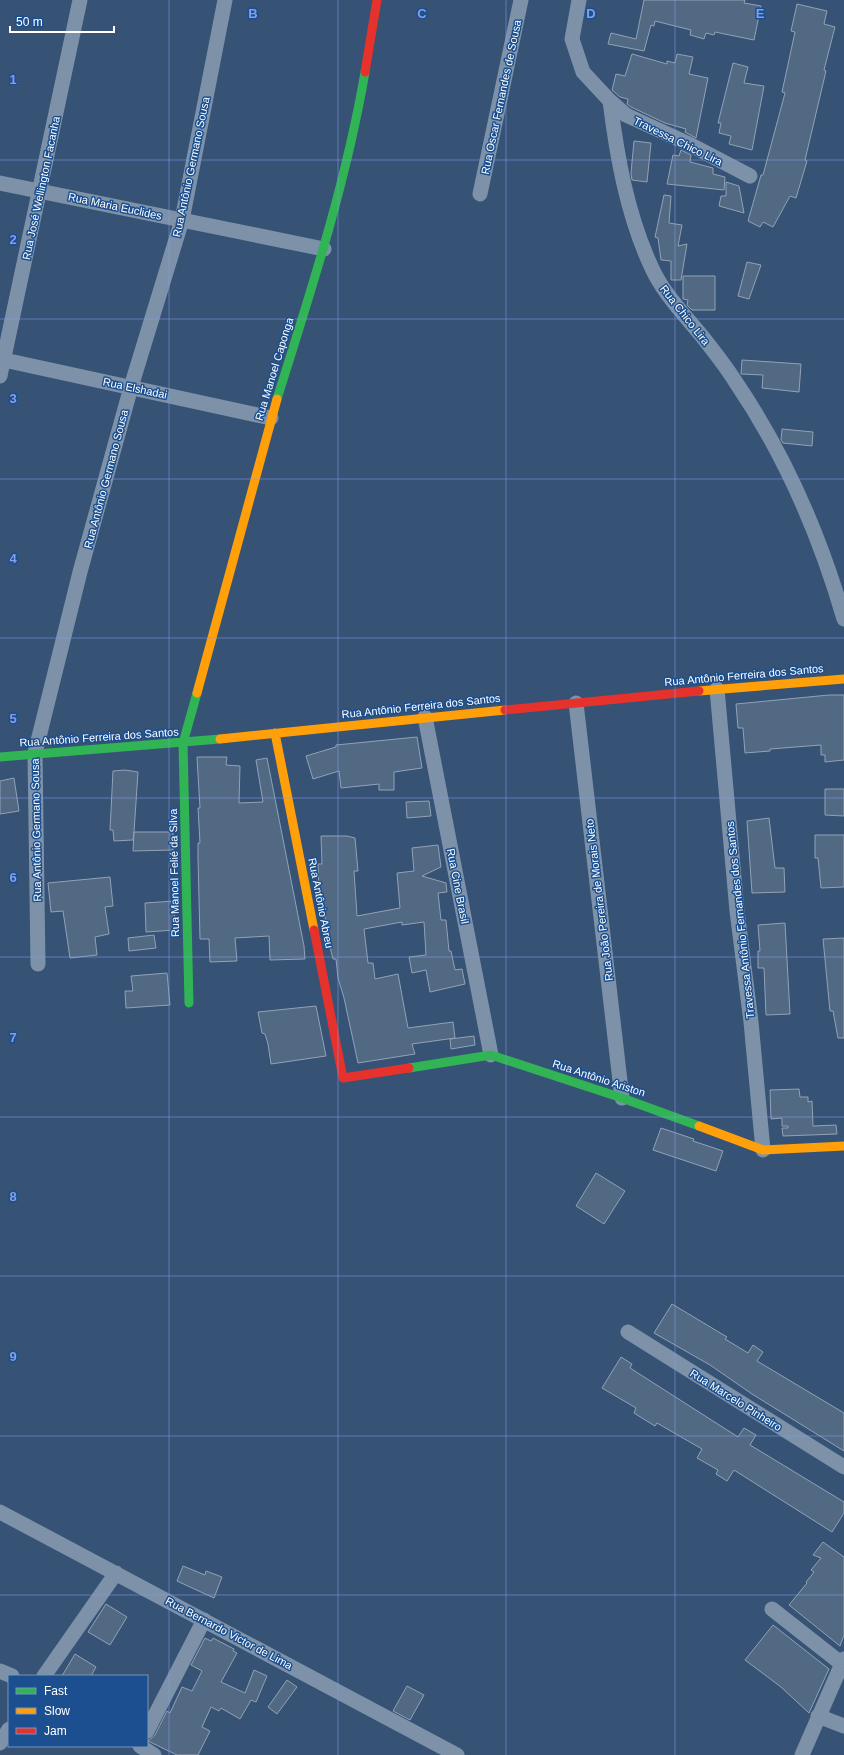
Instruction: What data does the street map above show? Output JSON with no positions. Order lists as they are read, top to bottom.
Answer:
{
  "streets": {
    "street": [
      "Rua Oscar Fernandes de Sousa",
      "Travessa Chico Lira",
      "Rua Antônio Germano Sousa",
      "Rua José Wellington Facanha",
      "Rua Maria Euclides",
      "Rua Chico Lira",
      "Rua Manoel Caponga",
      "Rua Elshadai",
      "Rua Antônio Ferreira dos Santos",
      "Rua Manoel Felié da Silva",
      "Rua Cine Brasil",
      "Rua João Pereira de Morais Neto",
      "Rua Antônio Abreu",
      "Travessa Antônio Fernandes dos Santos",
      "Rua Antônio Ariston",
      "Rua Marcelo Pinheiro",
      "Rua Bernardo Victor de Lima"
    ]
  },
  "crossings": [
    ["Travessa Chico Lira", "Rua Chico Lira"],
    ["Rua Antônio Germano Sousa", "Rua Maria Euclides"],
    ["Rua Antônio Germano Sousa", "Rua Elshadai"],
    ["Rua Antônio Germano Sousa", "Rua Antônio Ferreira dos Santos"],
    ["Rua José Wellington Facanha", "Rua Maria Euclides"],
    ["Rua José Wellington Facanha", "Rua Elshadai"],
    ["Rua Maria Euclides", "Rua Manoel Caponga"],
    ["Rua Manoel Caponga", "Rua Elshadai"],
    ["Rua Manoel Caponga", "Rua Antônio Ferreira dos Santos"],
    ["Rua Manoel Caponga", "Rua Manoel Felié da Silva"],
    ["Rua Antônio Ferreira dos Santos", "Rua Manoel Felié da Silva"],
    ["Rua Antônio Ferreira dos Santos", "Rua Cine Brasil"],
    ["Rua Antônio Ferreira dos Santos", "Rua João Pereira de Morais Neto"],
    ["Rua Antônio Ferreira dos Santos", "Rua Antônio Abreu"],
    ["Rua Antônio Ferreira dos Santos", "Travessa Antônio Fernandes dos Santos"],
    ["Rua Cine Brasil", "Rua Antônio Ariston"],
    ["Rua João Pereira de Morais Neto", "Rua Antônio Ariston"],
    ["Rua Antônio Abreu", "Rua Antônio Ariston"],
    ["Travessa Antônio Fernandes dos Santos", "Rua Antônio Ariston"]
  ],
  "legend": ["Fast", "Slow", "Jam"],
  "scale_bar": "50 m",
  "grid": {
    "columns": [
      "B",
      "C",
      "D",
      "E"
    ],
    "rows": [
      "1",
      "2",
      "3",
      "4",
      "5",
      "6",
      "7",
      "8",
      "9"
    ]
  }
}
